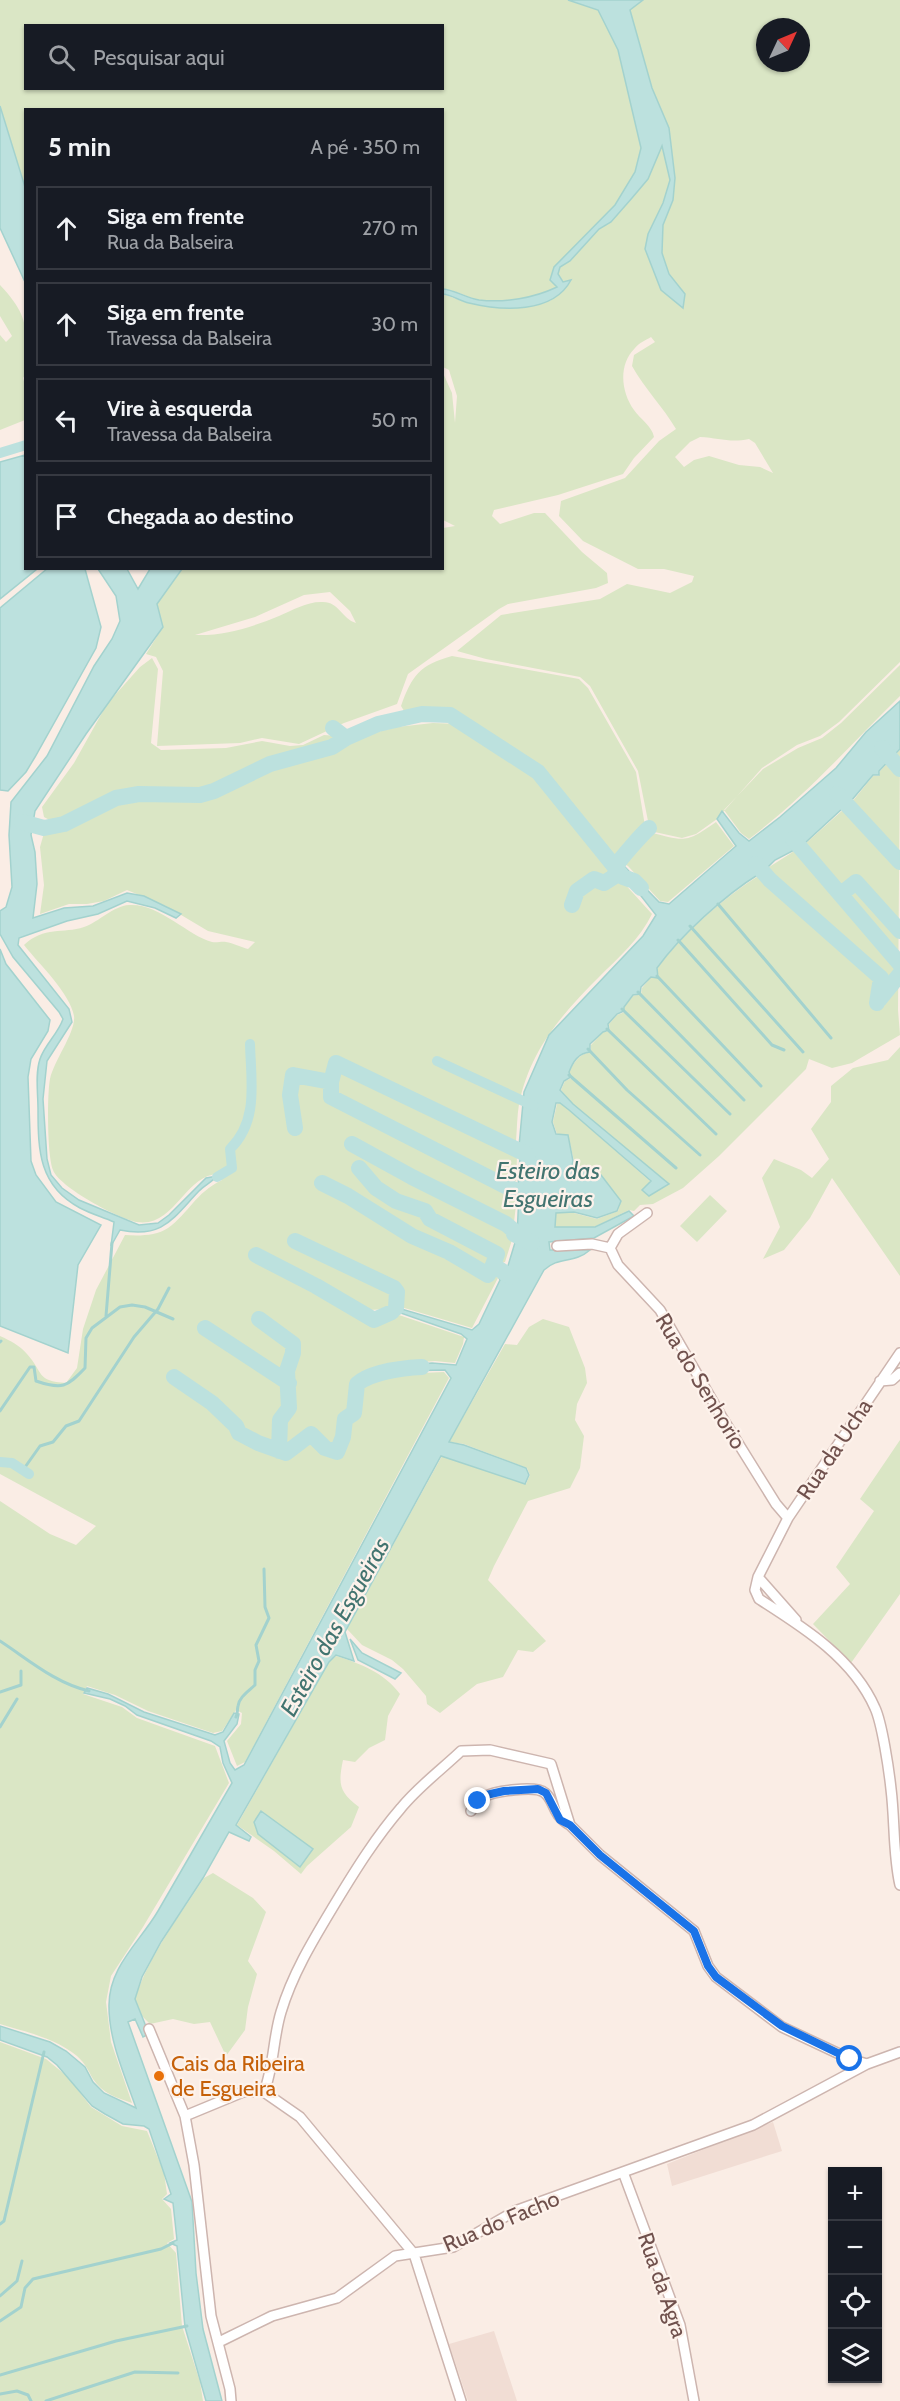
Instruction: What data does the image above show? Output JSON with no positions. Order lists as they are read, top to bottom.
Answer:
{
  "streets": {
    "street": [
      "Rua do Senhorio",
      "Rua da Ucha",
      "Rua do Facho",
      "Rua da Agra"
    ]
  },
  "crossings": [
    ["Rua do Senhorio", "Rua da Ucha"],
    ["Rua do Facho", "Rua da Agra"]
  ],
  "water": ["Esteiro das Esgueiras"],
  "places": ["Cais da Ribeira de Esgueira"],
  "north": "top right",
  "page": {
    "search": "Pesquisar aqui",
    "heading": ["5 min", "A pé · 350 m"],
    "list": [
      ["Siga em frente", "Rua da Balseira", "270 m"],
      ["Siga em frente", "Travessa da Balseira", "30 m"],
      ["Vire à esquerda", "Travessa da Balseira", "50 m"],
      "Chegada ao destino"
    ],
    "map_buttons": ["+", "−"]
  }
}
